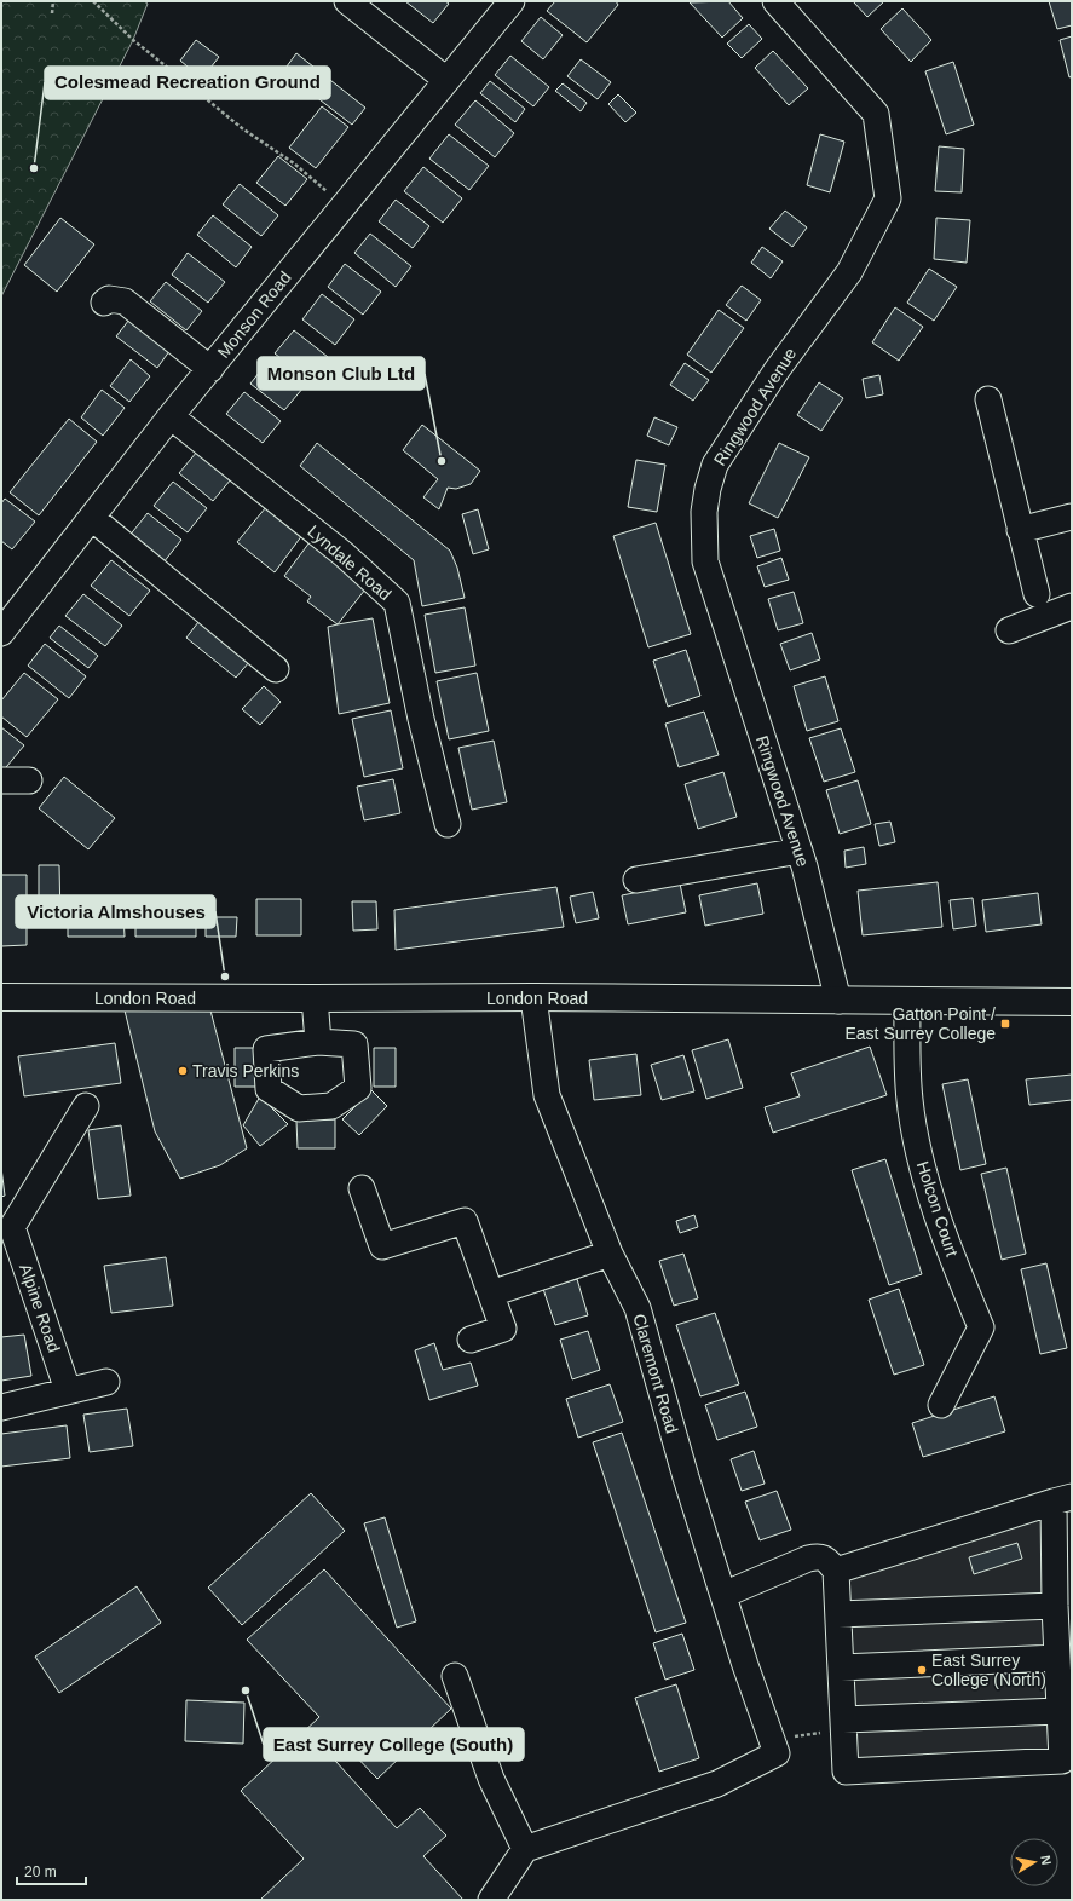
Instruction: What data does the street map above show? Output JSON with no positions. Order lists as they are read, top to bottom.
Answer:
{
  "streets": {
    "main road": ["London Road"],
    "street": [
      "Monson Road",
      "Ringwood Avenue",
      "Lyndale Road",
      "Holcon Court",
      "Alpine Road",
      "Claremont Road"
    ]
  },
  "crossings": [
    ["Monson Road", "Lyndale Road"],
    ["Ringwood Avenue", "London Road"],
    ["London Road", "Holcon Court"],
    ["London Road", "Claremont Road"]
  ],
  "places": {
    "other": [
      "Colesmead Recreation Ground",
      "Monson Club Ltd",
      "Victoria Almshouses",
      "Travis Perkins",
      "East Surrey College (North)",
      "East Surrey College (South)"
    ],
    "transit": ["Gatton Point / East Surrey College"]
  },
  "scale_bar": "20 m",
  "north": "right"
}
